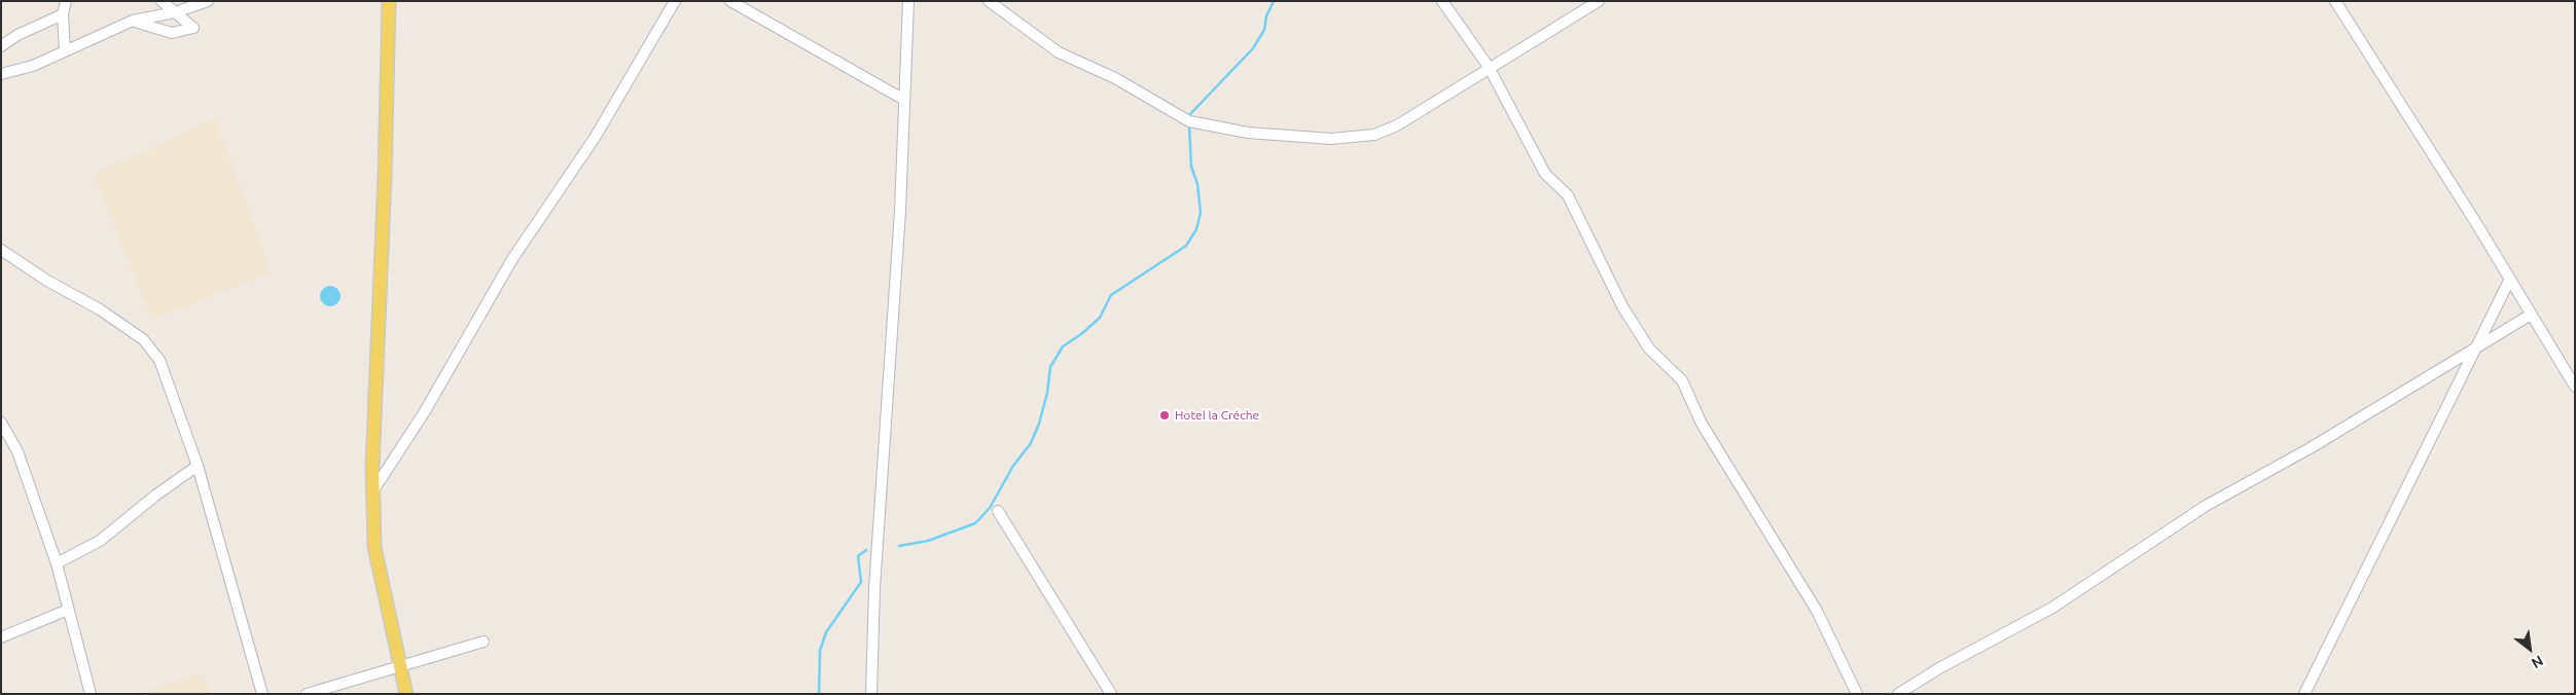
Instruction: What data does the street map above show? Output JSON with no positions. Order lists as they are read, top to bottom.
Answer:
{
  "places": ["Hotel la Créche"],
  "north": "bottom right"
}
